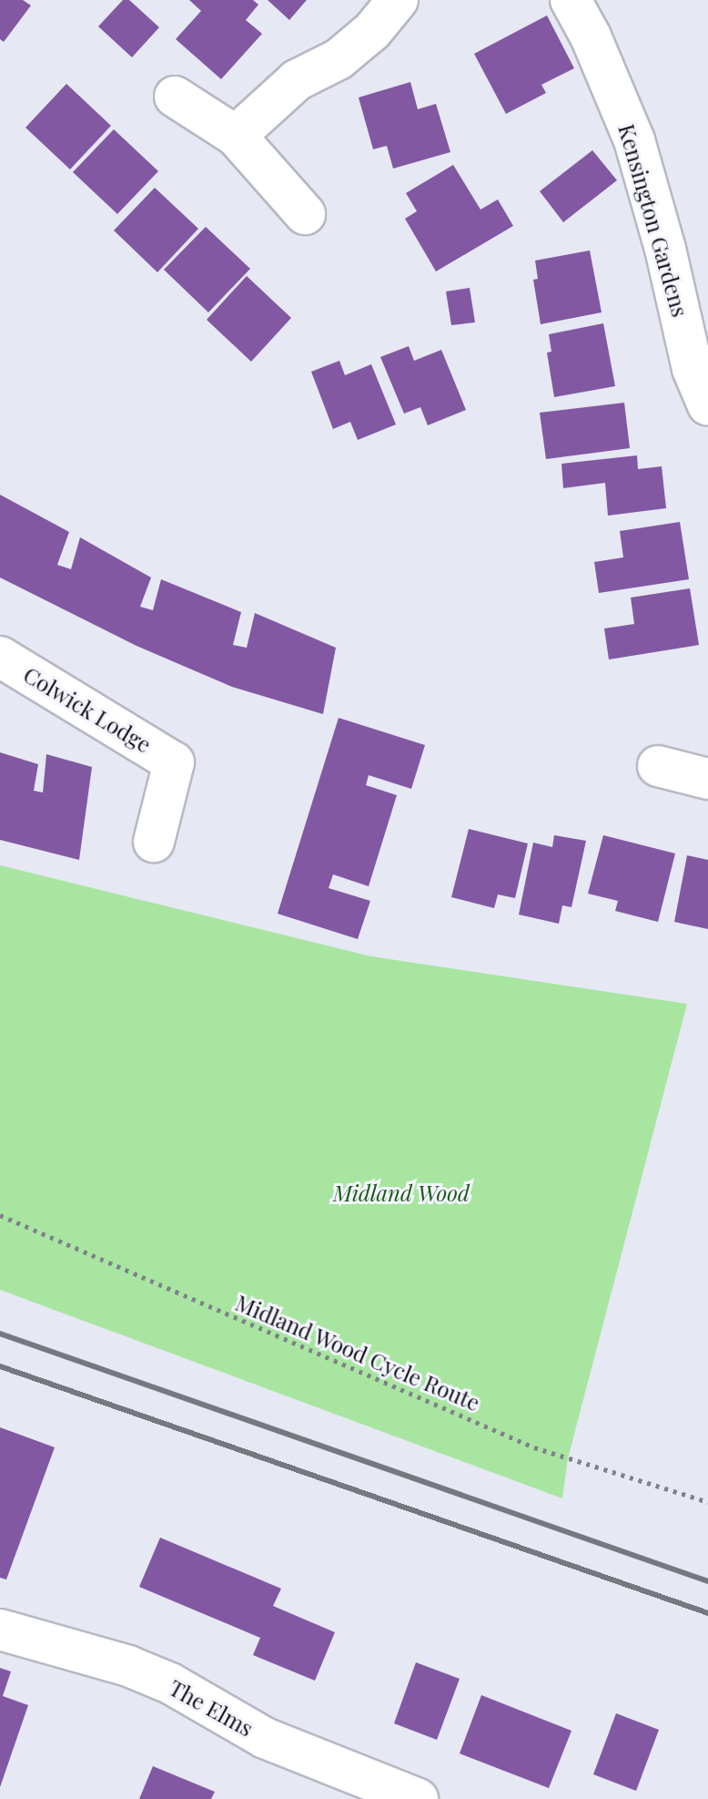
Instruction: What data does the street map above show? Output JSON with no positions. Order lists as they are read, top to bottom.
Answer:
{
  "streets": {
    "street": ["Kensington Gardens", "Colwick Lodge", "The Elms"],
    "path": ["Midland Wood Cycle Route"]
  },
  "parks": ["Midland Wood"]
}
